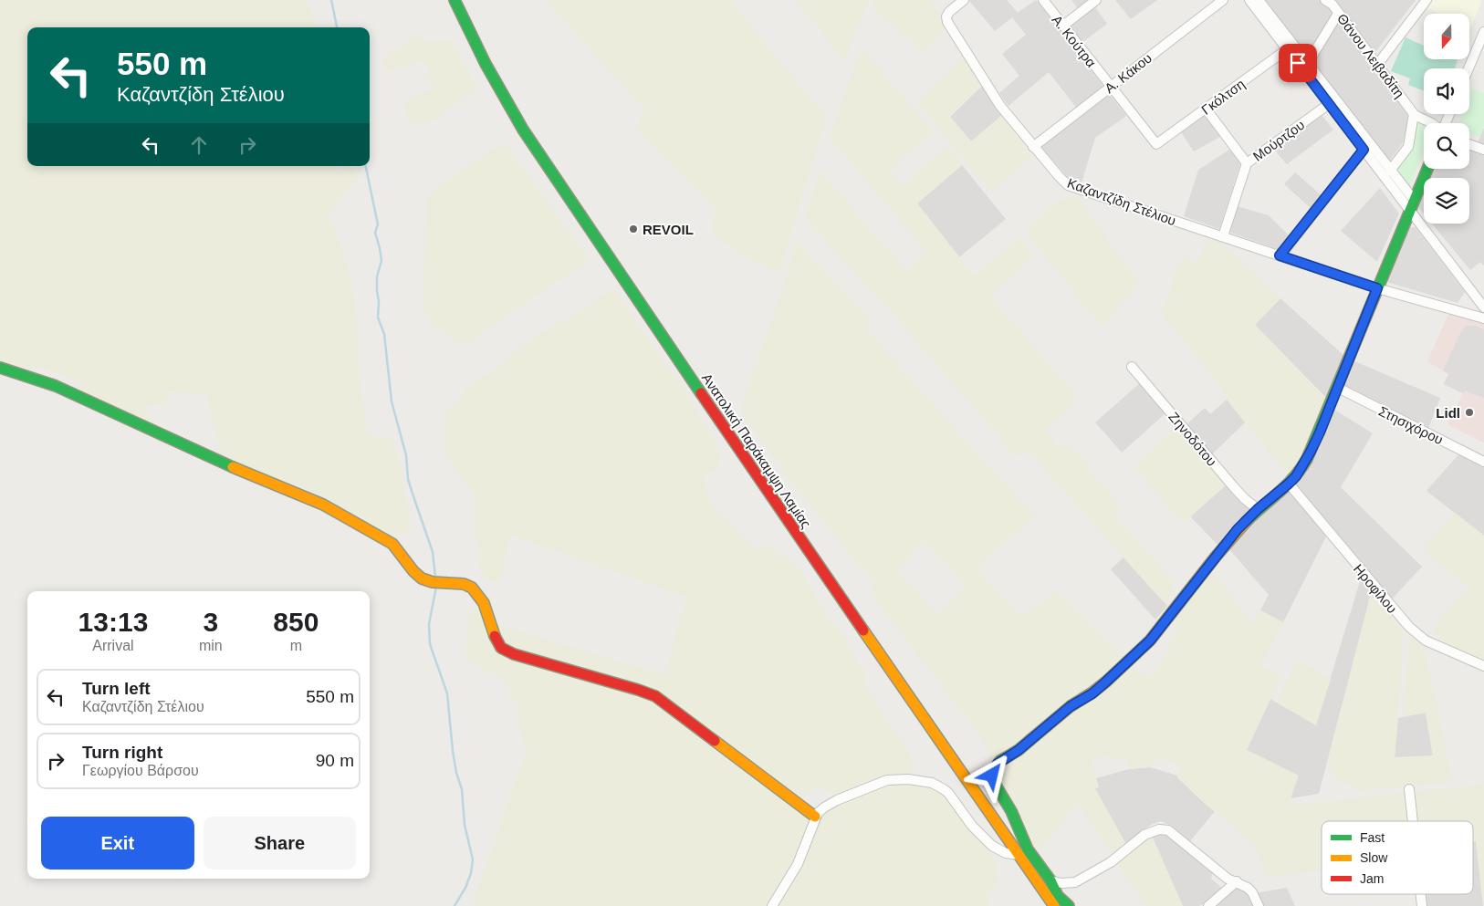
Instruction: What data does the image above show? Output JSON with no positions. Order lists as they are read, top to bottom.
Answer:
{
  "streets": {
    "street": [
      "Α. Κούτρα",
      "Θάνου Λειβαδίτη",
      "Α. Κάκου",
      "Γκόλτση",
      "Μούρτζου",
      "Καζαντζίδη Στέλιου",
      "Στησιχόρου",
      "Ζηνοδότου",
      "Ανατολική Παράκαμψη Λαμίας",
      "Ηροφίλου"
    ]
  },
  "crossings": [
    ["Α. Κούτρα", "Α. Κάκου"],
    ["Α. Κούτρα", "Γκόλτση"],
    ["Α. Κάκου", "Καζαντζίδη Στέλιου"],
    ["Μούρτζου", "Καζαντζίδη Στέλιου"]
  ],
  "places": ["REVOIL", "Lidl"],
  "legend": ["Fast", "Slow", "Jam"],
  "north": "bottom",
  "page": {
    "turn": ["550 m", "Καζαντζίδη Στέλιου"],
    "eta": [
      "13:13",
      "Arrival",
      "3",
      "min",
      "850",
      "m"
    ],
    "list": [
      {
        "name": "Turn left",
        "note": "Καζαντζίδη Στέλιου",
        "value": "550 m"
      },
      {
        "name": "Turn right",
        "note": "Γεωργίου Βάρσου",
        "value": "90 m"
      }
    ],
    "buttons": ["Exit", "Share"]
  }
}
